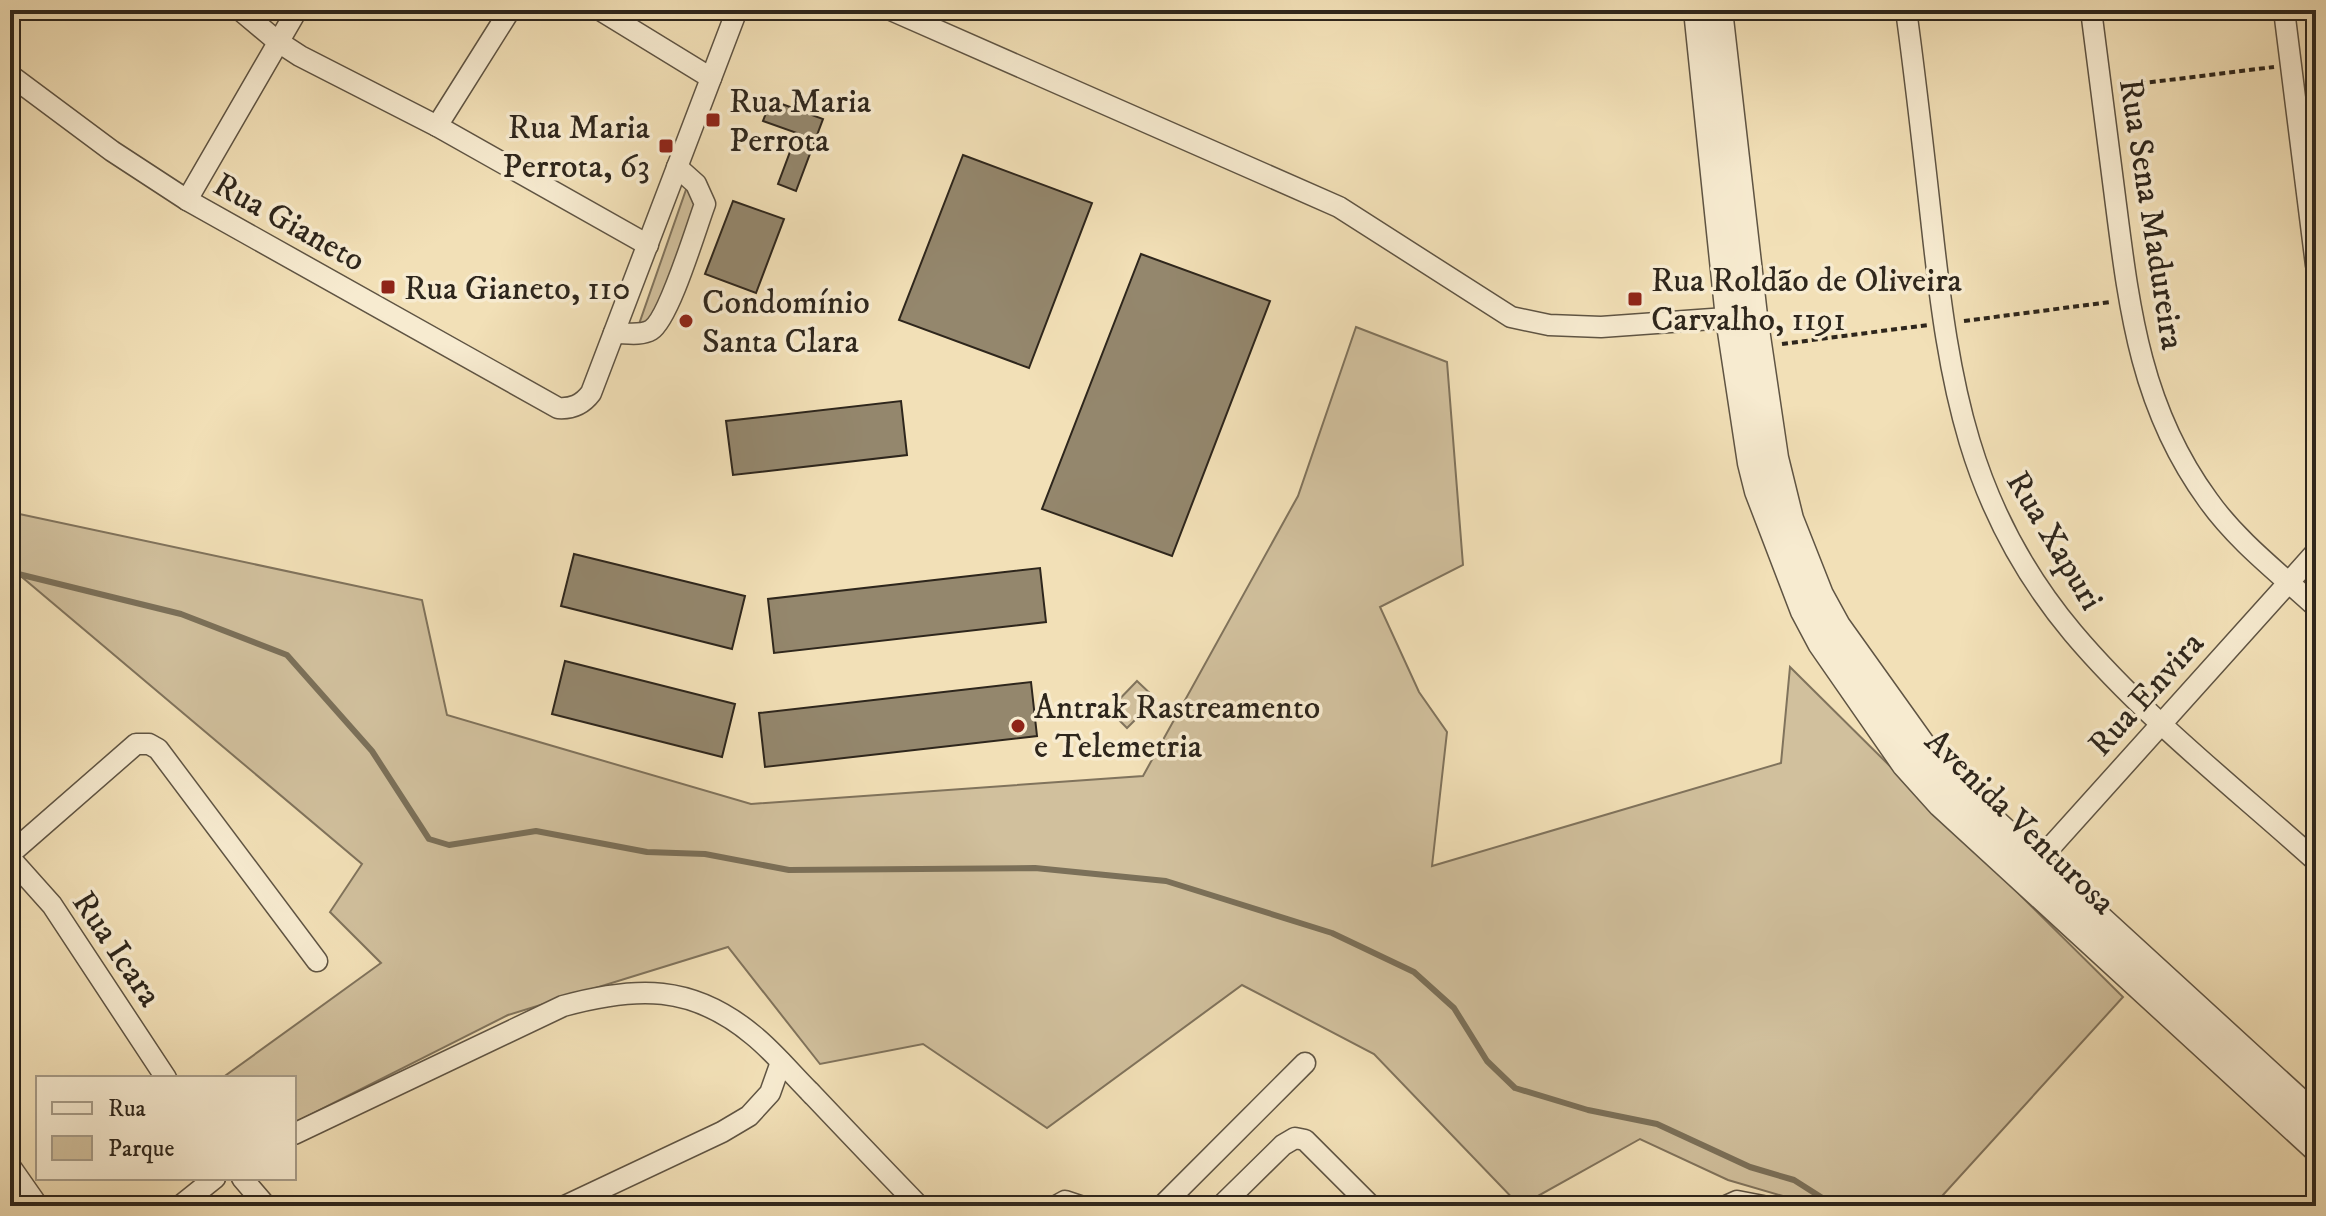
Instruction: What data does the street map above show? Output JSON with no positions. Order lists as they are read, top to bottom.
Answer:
{
  "streets": {
    "street": [
      "Rua Sena Madureira",
      "Rua Gianeto",
      "Rua Xapuri",
      "Rua Envira",
      "Avenida Venturosa",
      "Rua Icara"
    ]
  },
  "crossings": [
    ["Rua Sena Madureira", "Rua Envira"],
    ["Rua Xapuri", "Rua Envira"],
    ["Rua Envira", "Avenida Venturosa"]
  ],
  "places": {
    "transit": [
      "Rua Maria Perrota",
      "Rua Maria Perrota, 63",
      "Rua Gianeto, 110",
      "Rua Roldão de Oliveira Carvalho, 1191"
    ],
    "other": ["Condomínio Santa Clara", "Antrak Rastreamento e Telemetria"]
  },
  "legend": ["Rua", "Parque"]
}
